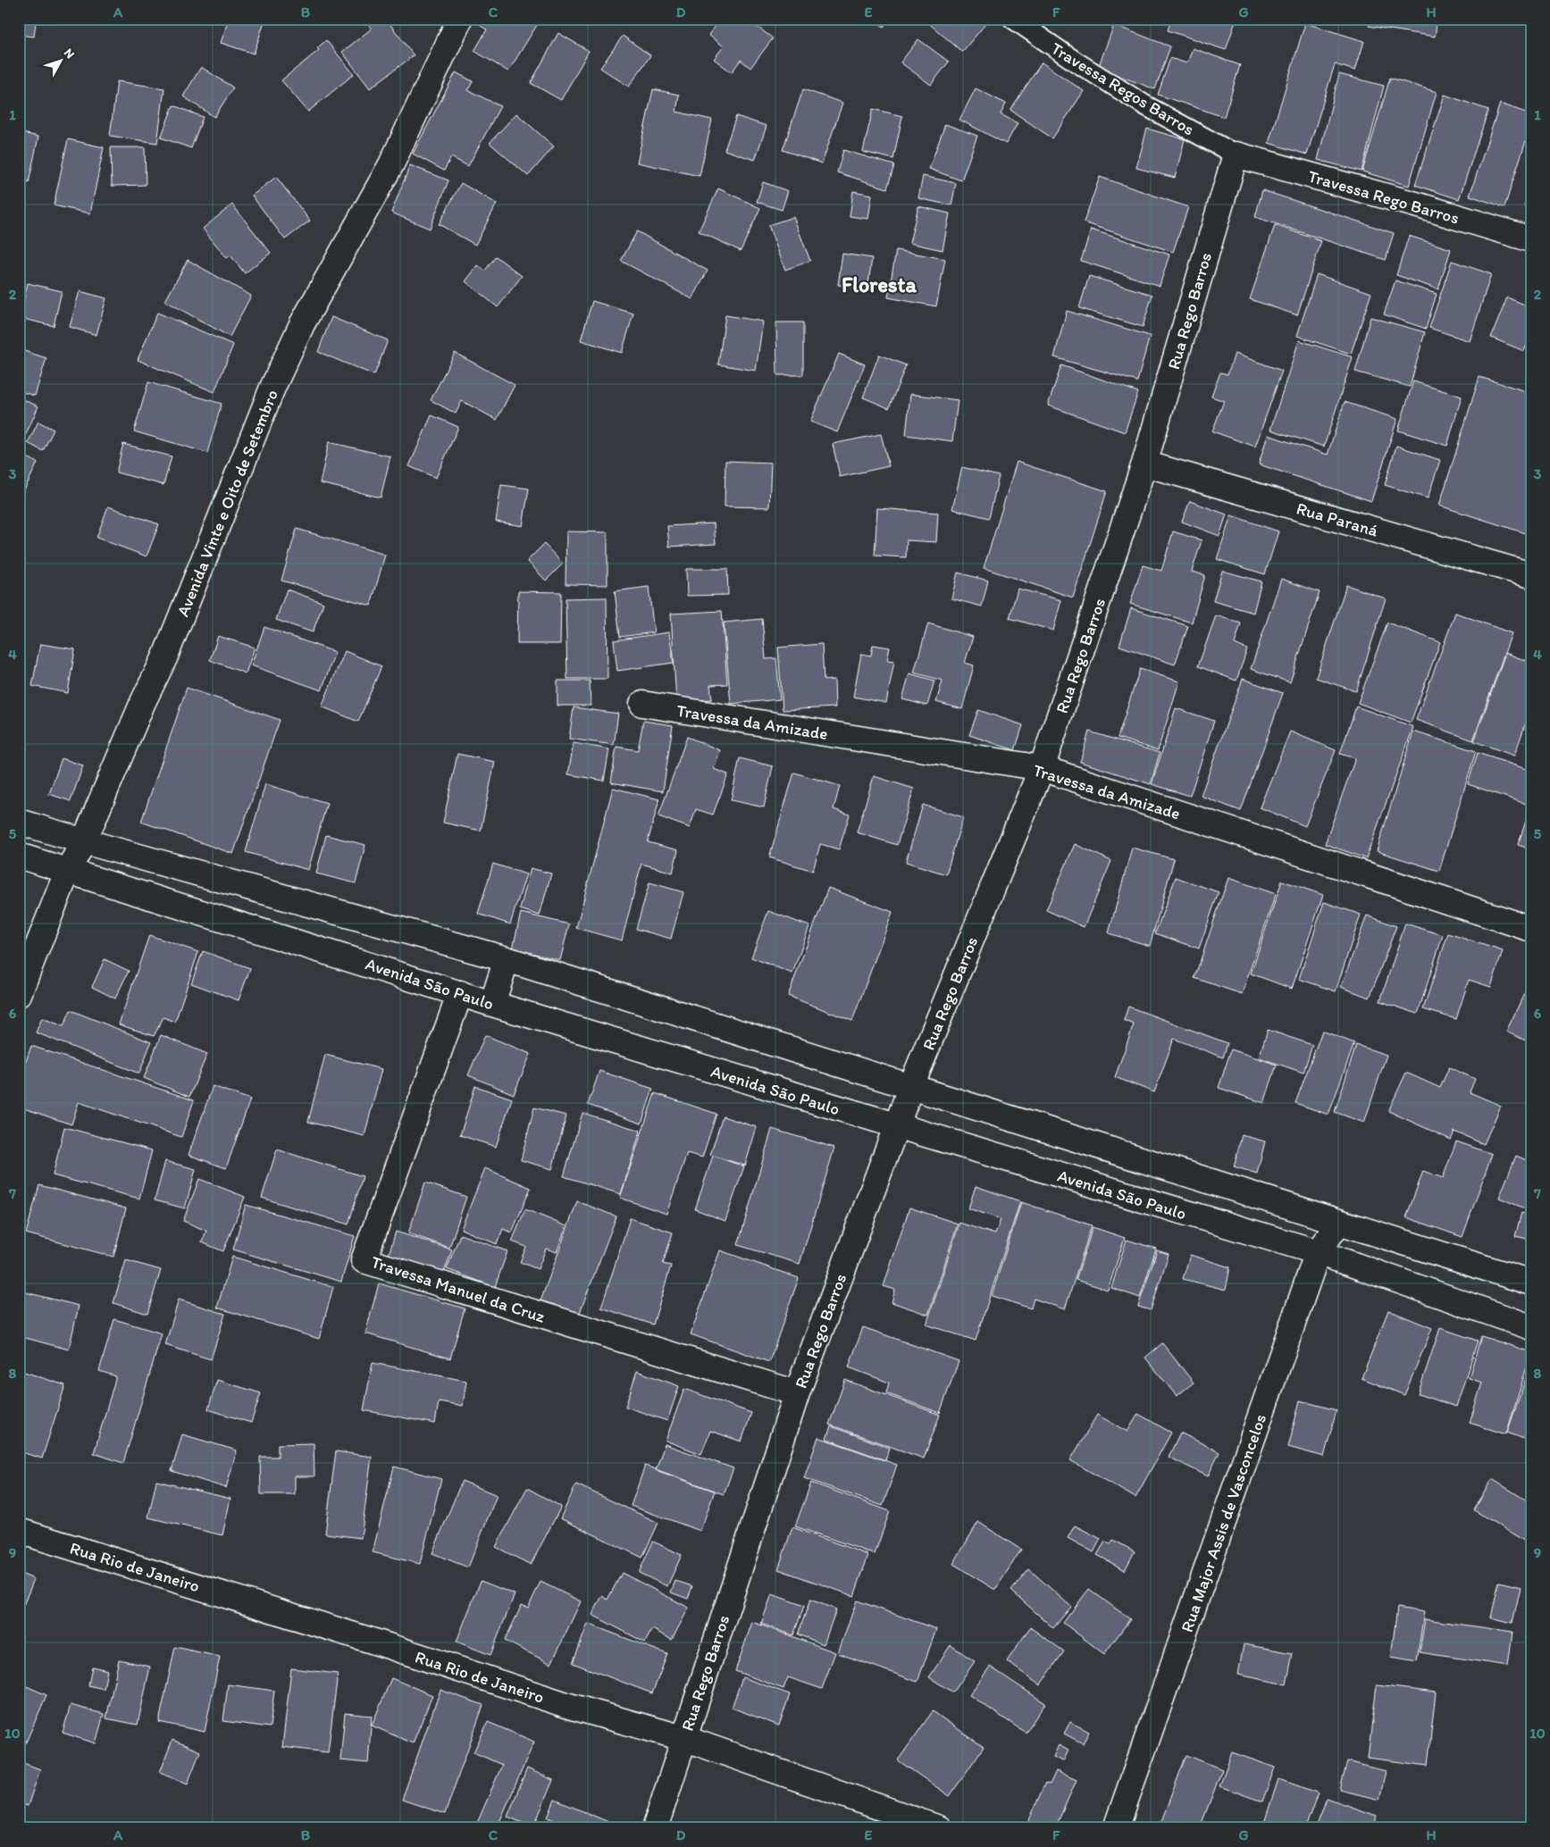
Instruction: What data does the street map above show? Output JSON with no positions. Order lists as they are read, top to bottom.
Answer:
{
  "streets": {
    "street": [
      "Travessa Rego Barros",
      "Rua Rego Barros",
      "Avenida Vinte e Oito de Setembro",
      "Rua Paraná",
      "Travessa da Amizade",
      "Avenida São Paulo",
      "Travessa Manuel da Cruz",
      "Rua Major Assis de Vasconcelos",
      "Rua Rio de Janeiro"
    ],
    "lane": ["Travessa Regos Barros"]
  },
  "crossings": [
    ["Travessa Regos Barros", "Travessa Rego Barros"],
    ["Travessa Regos Barros", "Rua Rego Barros"],
    ["Travessa Rego Barros", "Rua Rego Barros"],
    ["Rua Rego Barros", "Rua Paraná"],
    ["Rua Rego Barros", "Travessa da Amizade"],
    ["Rua Rego Barros", "Avenida São Paulo"],
    ["Rua Rego Barros", "Travessa Manuel da Cruz"],
    ["Rua Rego Barros", "Rua Rio de Janeiro"],
    ["Avenida Vinte e Oito de Setembro", "Avenida São Paulo"],
    ["Avenida São Paulo", "Travessa Manuel da Cruz"],
    ["Avenida São Paulo", "Rua Major Assis de Vasconcelos"]
  ],
  "districts": ["Floresta"],
  "north": "top right",
  "grid": {
    "columns": [
      "A",
      "B",
      "C",
      "D",
      "E",
      "F",
      "G",
      "H"
    ],
    "rows": [
      "1",
      "2",
      "3",
      "4",
      "5",
      "6",
      "7",
      "8",
      "9",
      "10"
    ]
  }
}
